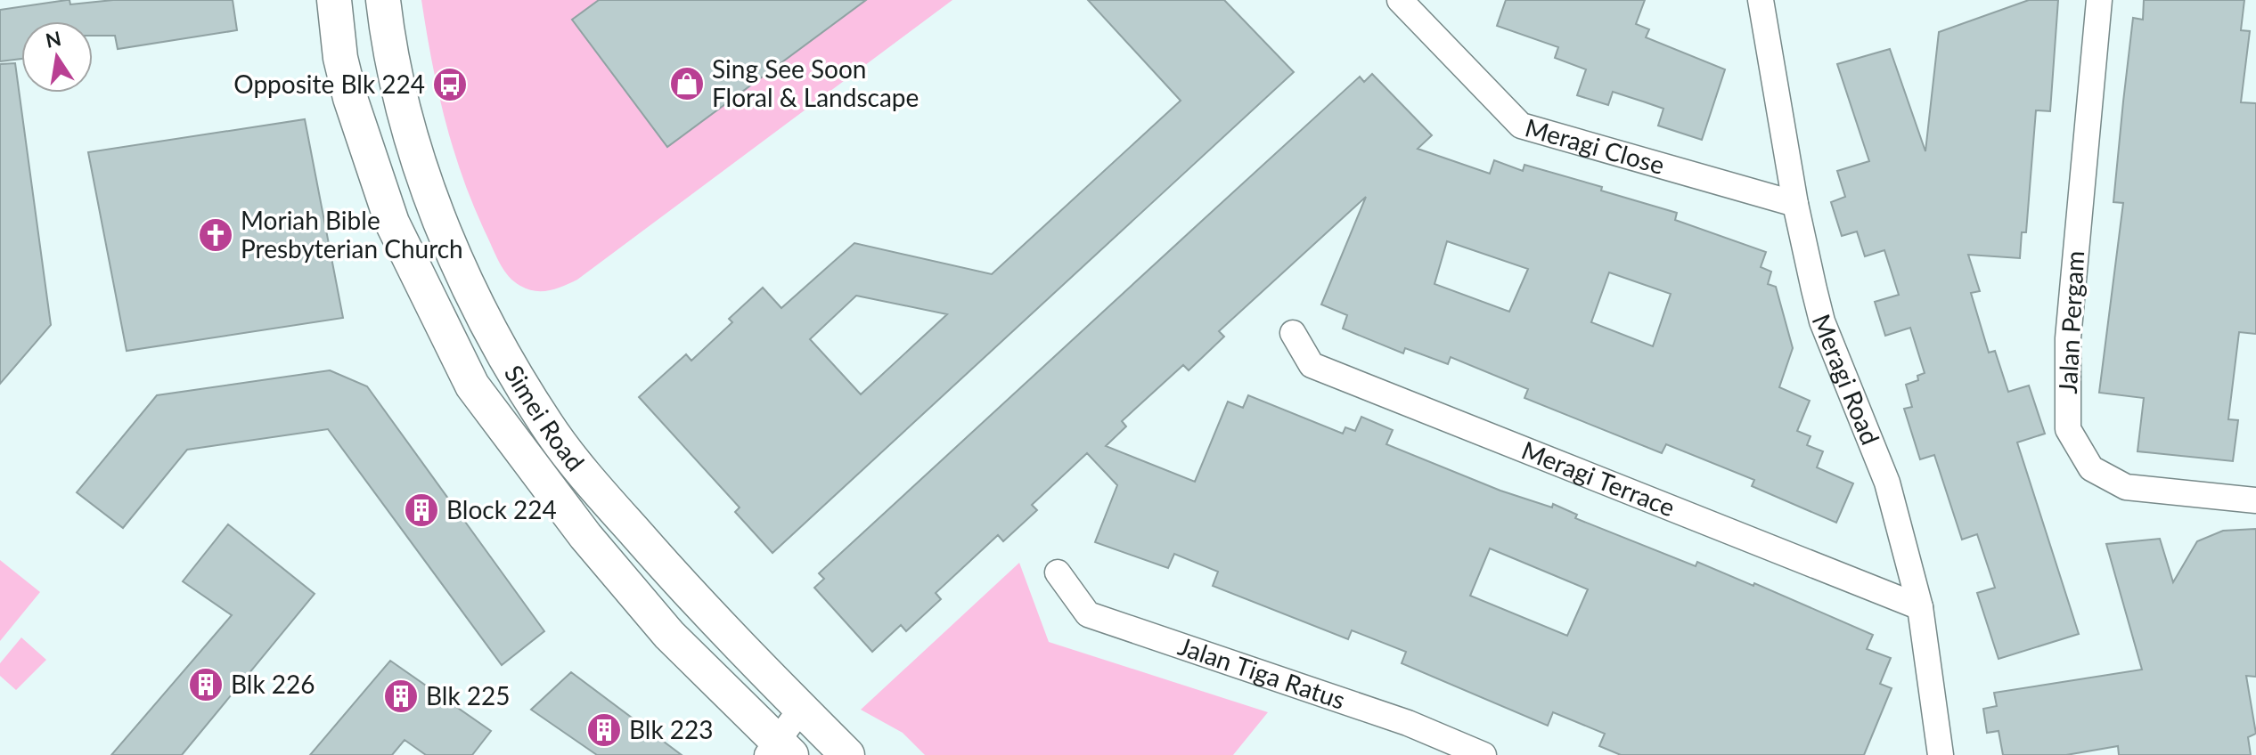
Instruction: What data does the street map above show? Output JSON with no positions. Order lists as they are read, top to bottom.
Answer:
{
  "streets": {
    "main road": ["Simei Road"],
    "street": [
      "Meragi Close",
      "Jalan Pergam",
      "Meragi Road",
      "Meragi Terrace",
      "Jalan Tiga Ratus"
    ]
  },
  "crossings": [
    ["Meragi Close", "Meragi Road"],
    ["Meragi Road", "Meragi Terrace"]
  ],
  "places": {
    "shop": ["Sing See Soon Floral & Landscape"],
    "bus stop": ["Opposite Blk 224"],
    "church": ["Moriah Bible Presbyterian Church"],
    "building": [
      "Block 224",
      "Blk 226",
      "Blk 225",
      "Blk 223"
    ]
  },
  "north": "top"
}
